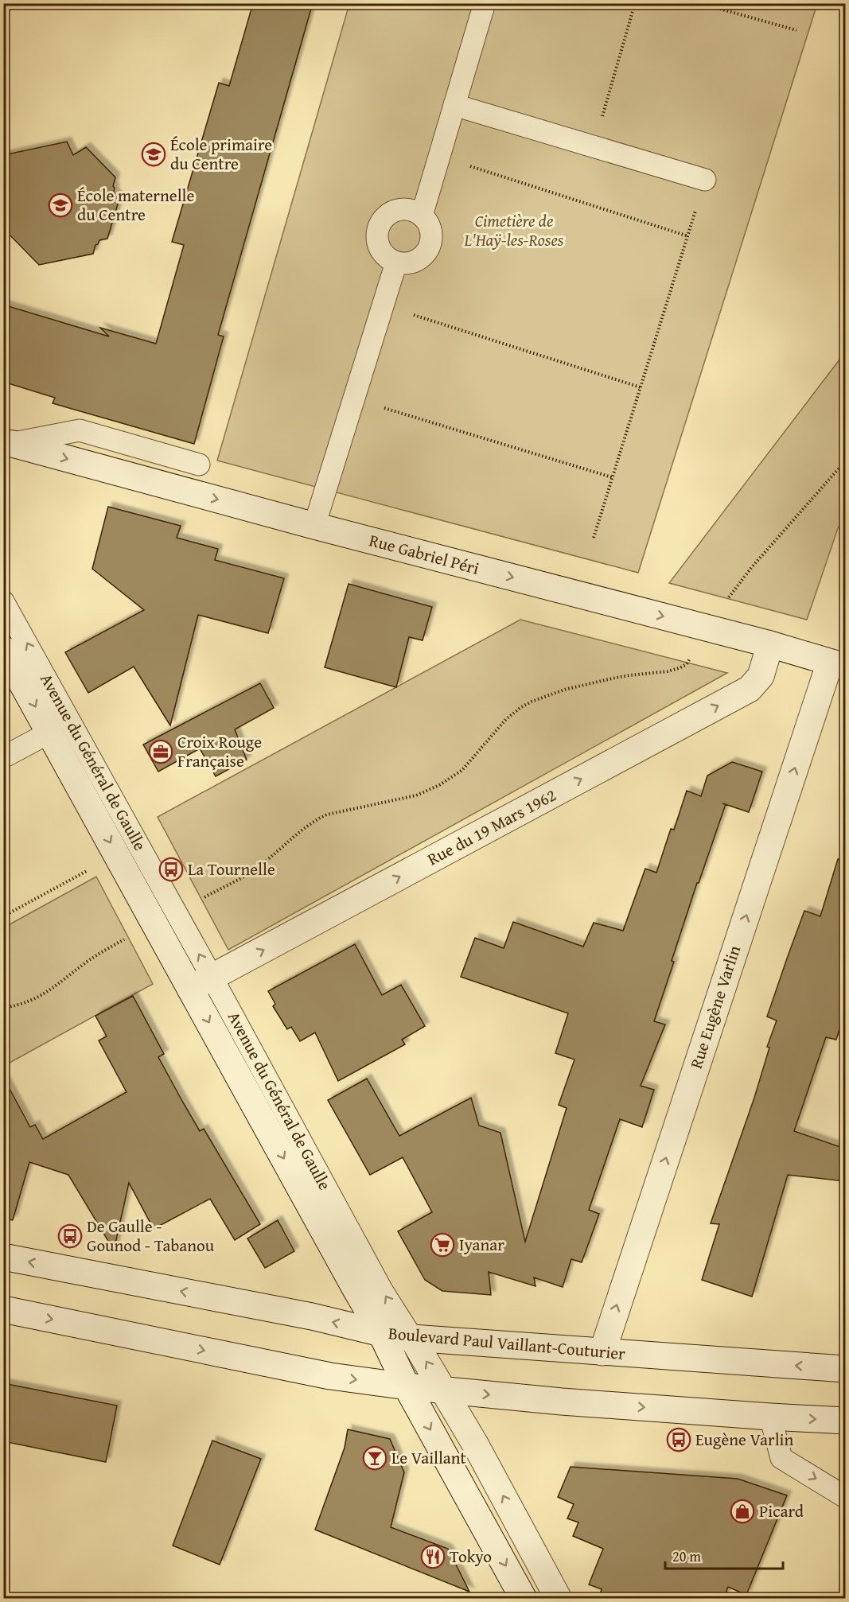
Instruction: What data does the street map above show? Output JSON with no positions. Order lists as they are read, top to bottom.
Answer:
{
  "streets": {
    "street": [
      "Rue Gabriel Péri",
      "Avenue du Général de Gaulle",
      "Rue du 19 Mars 1962",
      "Rue Eugène Varlin",
      "Boulevard Paul Vaillant-Couturier"
    ]
  },
  "crossings": [
    ["Rue Gabriel Péri", "Rue du 19 Mars 1962"],
    ["Rue Gabriel Péri", "Rue Eugène Varlin"],
    ["Avenue du Général de Gaulle", "Rue du 19 Mars 1962"],
    ["Avenue du Général de Gaulle", "Boulevard Paul Vaillant-Couturier"],
    ["Rue Eugène Varlin", "Boulevard Paul Vaillant-Couturier"]
  ],
  "one_way": ["Rue Gabriel Péri", "Rue du 19 Mars 1962", "Rue Eugène Varlin"],
  "parks": ["Cimetière de L'Haÿ-les-Roses"],
  "places": {
    "school or university": ["École primaire du Centre", "École maternelle du Centre"],
    "office": ["Croix Rouge Française"],
    "bus stop": ["La Tournelle", "De Gaulle - Gounod - Tabanou", "Eugène Varlin"],
    "supermarket": ["Iyanar"],
    "bar": ["Le Vaillant"],
    "shop": ["Picard"],
    "restaurant": ["Tokyo"]
  },
  "scale_bar": "20 m"
}
